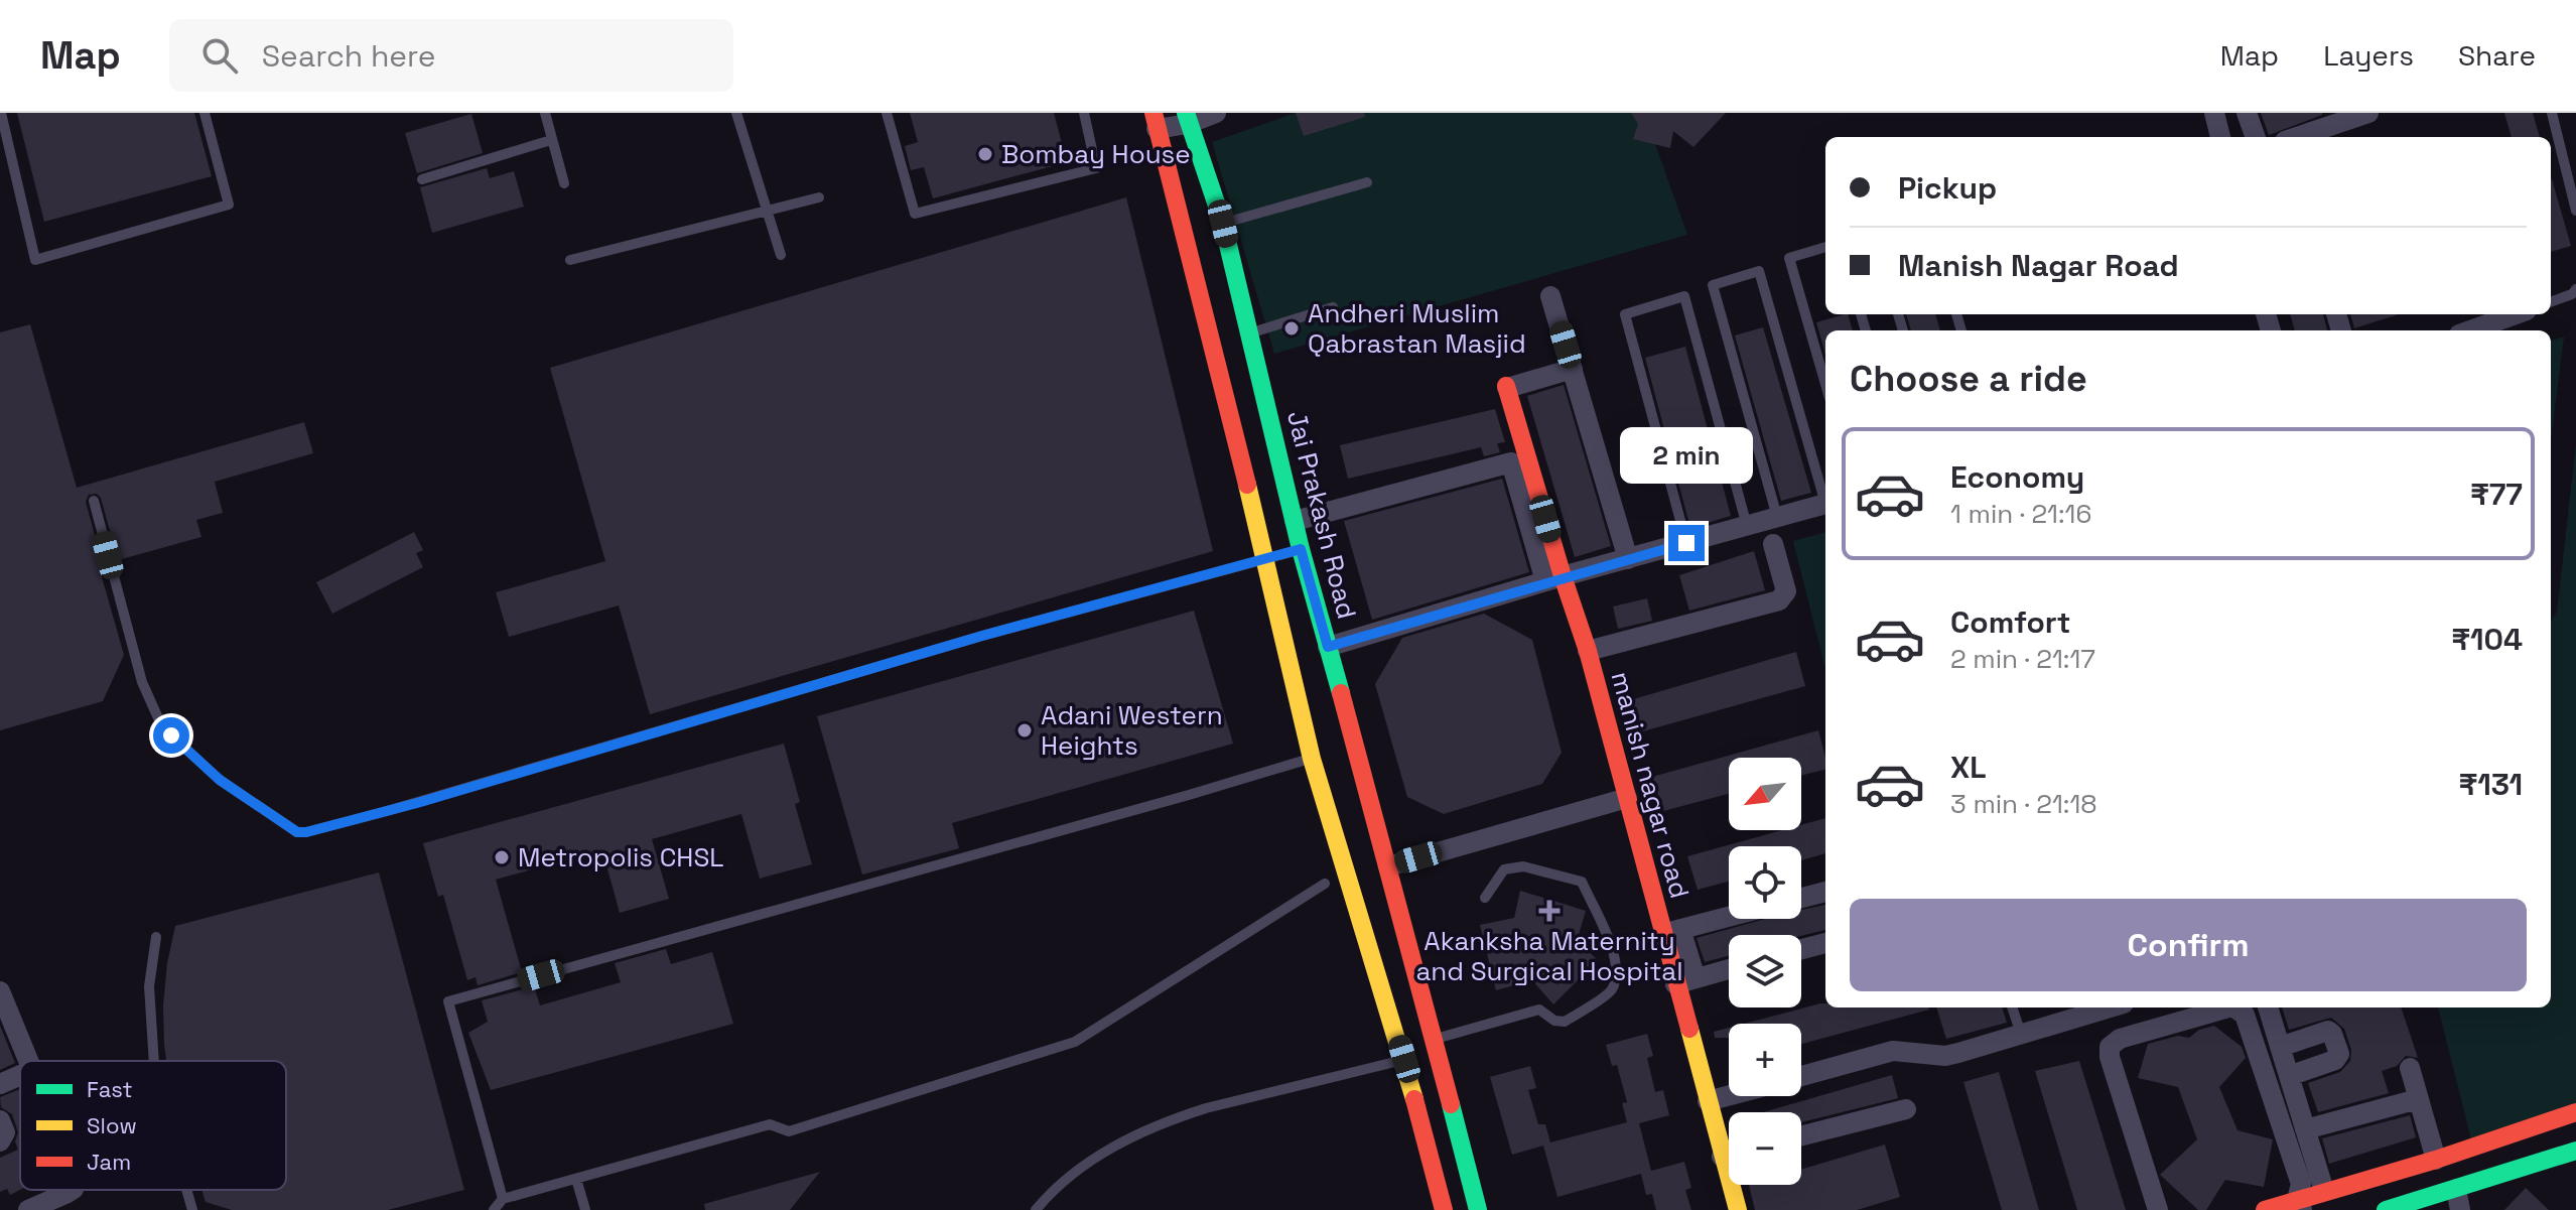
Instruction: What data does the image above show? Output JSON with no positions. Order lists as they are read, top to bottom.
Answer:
{
  "streets": {
    "main road": ["Jai Prakash Road", "manish nagar road"]
  },
  "crossings": [
    ["Jai Prakash Road", "manish nagar road"]
  ],
  "places": {
    "other": [
      "Bombay House",
      "Andheri Muslim Qabrastan Masjid",
      "Adani Western Heights",
      "Metropolis CHSL"
    ],
    "health": ["Akanksha Maternity and Surgical Hospital"]
  },
  "legend": ["Fast", "Slow", "Jam"],
  "north": "bottom left",
  "page": {
    "header": "Map",
    "search": "Search here",
    "nav": ["Map", "Layers", "Share"],
    "banner": ["Pickup", "Manish Nagar Road"],
    "heading": "Choose a ride",
    "bubble": "2 min",
    "list": [
      {
        "name": "Economy",
        "note": "1 min · 21:16",
        "value": "₹77"
      },
      {
        "name": "Comfort",
        "note": "2 min · 21:17",
        "value": "₹104"
      },
      {
        "name": "XL",
        "note": "3 min · 21:18",
        "value": "₹131"
      }
    ],
    "map_buttons": ["+", "−"],
    "buttons": "Confirm"
  }
}
